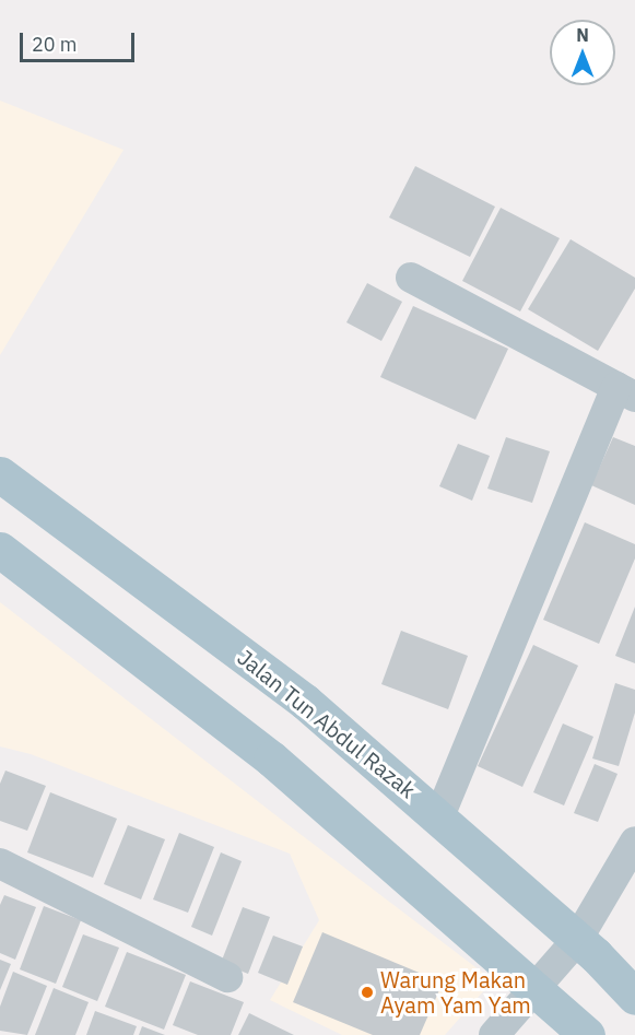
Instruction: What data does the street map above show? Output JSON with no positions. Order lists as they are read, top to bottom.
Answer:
{
  "streets": {
    "main road": ["Jalan Tun Abdul Razak"]
  },
  "places": ["Warung Makan Ayam Yam Yam"],
  "scale_bar": "20 m",
  "north": "top"
}
